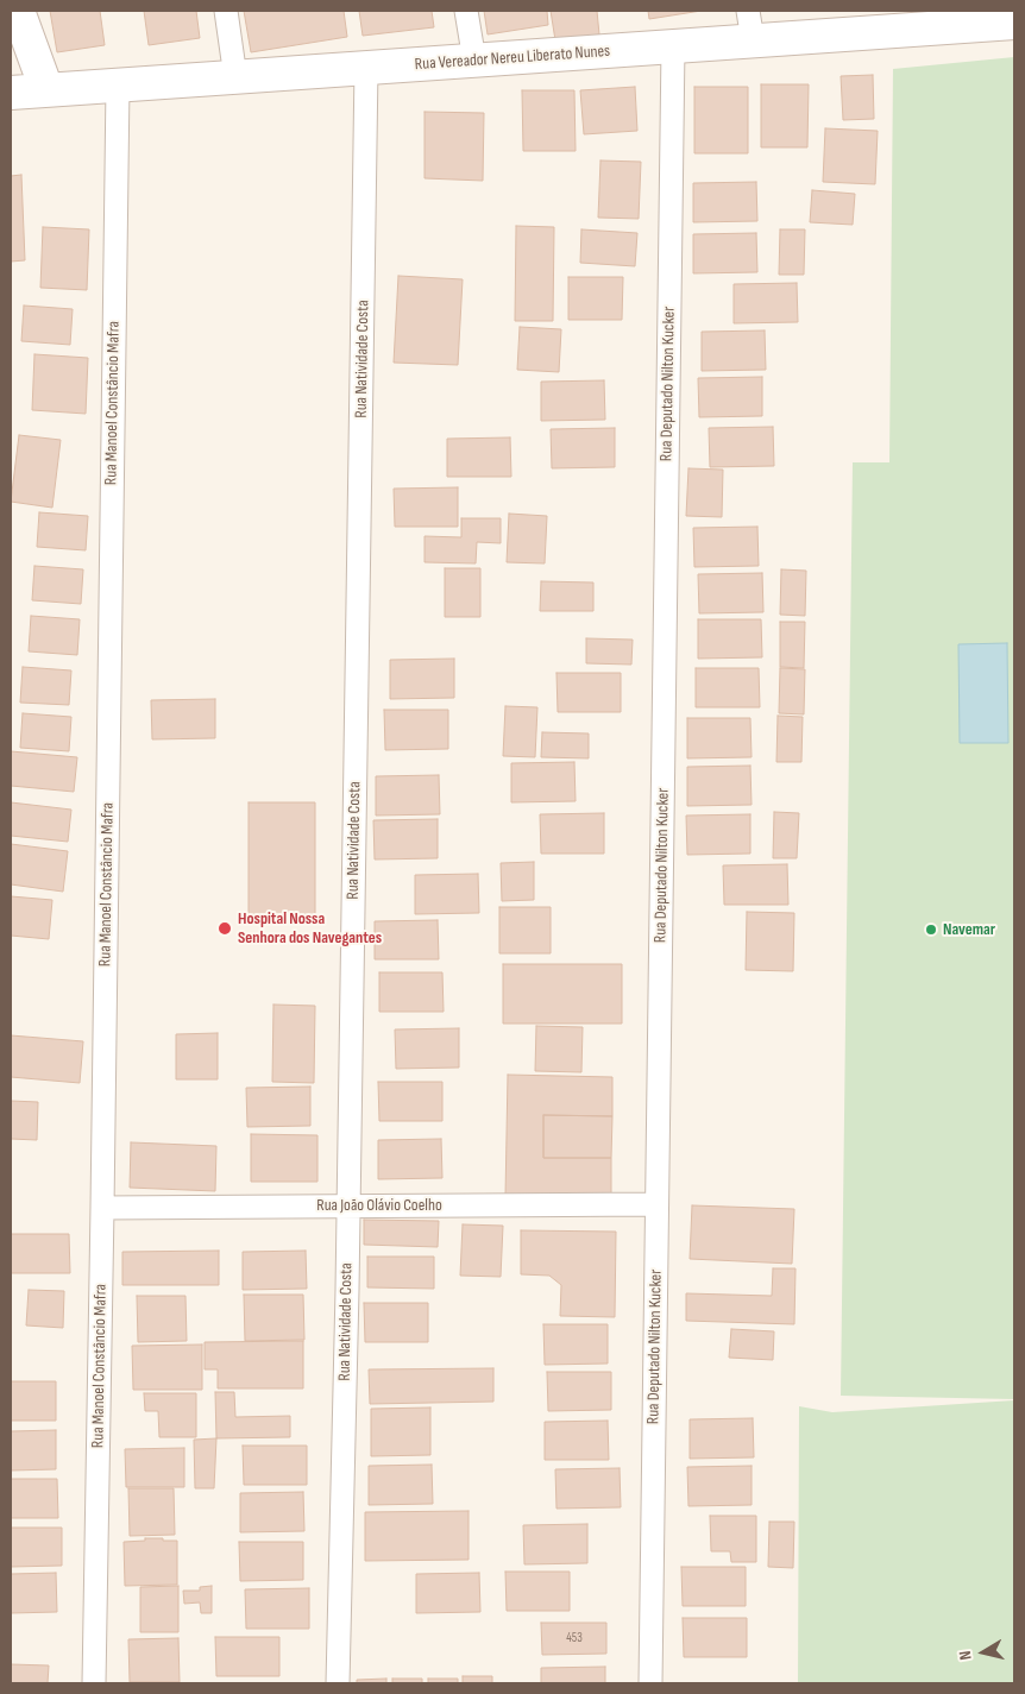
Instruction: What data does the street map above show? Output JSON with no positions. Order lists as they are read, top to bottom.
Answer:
{
  "streets": {
    "main road": ["Rua Vereador Nereu Liberato Nunes"],
    "street": [
      "Rua Natividade Costa",
      "Rua Deputado Nilton Kucker",
      "Rua Manoel Constâncio Mafra",
      "Rua João Olávio Coelho"
    ]
  },
  "crossings": [
    ["Rua Vereador Nereu Liberato Nunes", "Rua Natividade Costa"],
    ["Rua Vereador Nereu Liberato Nunes", "Rua Deputado Nilton Kucker"],
    ["Rua Vereador Nereu Liberato Nunes", "Rua Manoel Constâncio Mafra"],
    ["Rua Natividade Costa", "Rua João Olávio Coelho"],
    ["Rua Deputado Nilton Kucker", "Rua João Olávio Coelho"],
    ["Rua Manoel Constâncio Mafra", "Rua João Olávio Coelho"]
  ],
  "places": ["Hospital Nossa Senhora dos Navegantes", "Navemar"],
  "house_numbers": ["453"],
  "north": "left"
}
